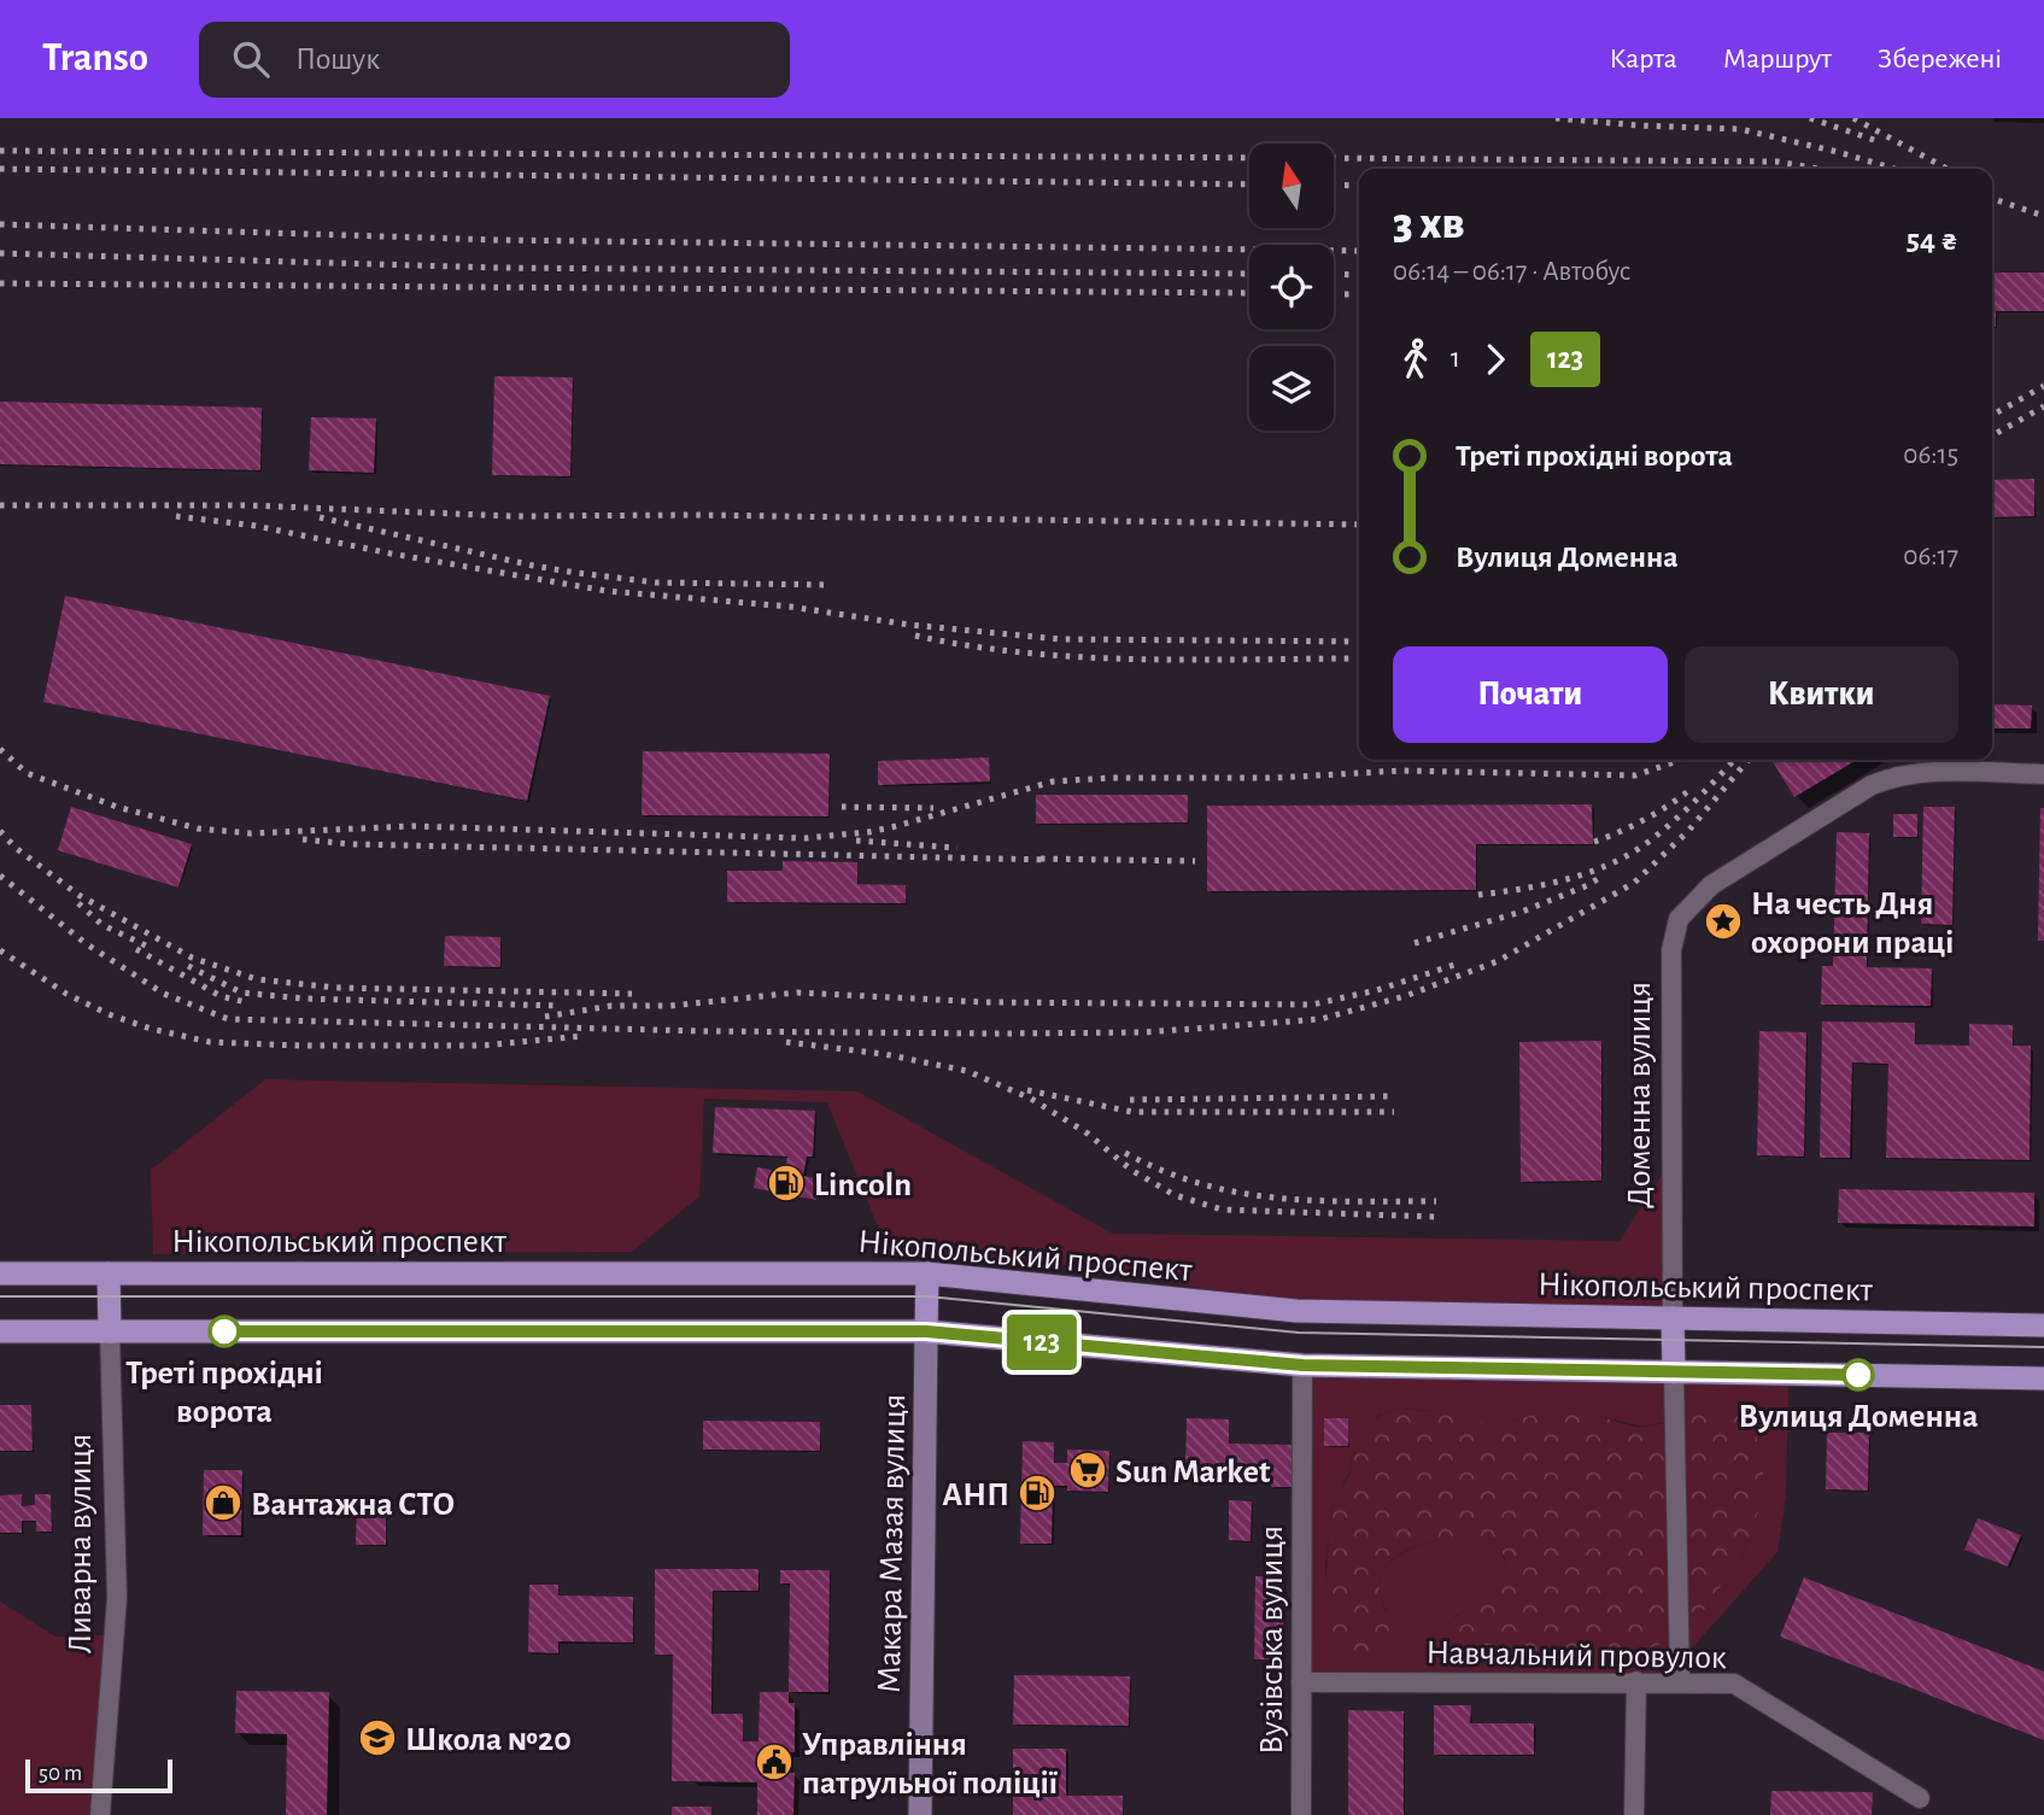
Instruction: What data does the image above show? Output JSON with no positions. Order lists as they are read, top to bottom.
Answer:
{
  "streets": {
    "main road": [
      "Доменна вулиця",
      "Нікопольський проспект",
      "Ливарна вулиця",
      "Макара Мазая вулиця"
    ],
    "street": ["Вузівська вулиця", "Навчальний провулок"]
  },
  "crossings": [
    ["Доменна вулиця", "Нікопольський проспект"],
    ["Доменна вулиця", "Навчальний провулок"],
    ["Нікопольський проспект", "Ливарна вулиця"],
    ["Нікопольський проспект", "Макара Мазая вулиця"],
    ["Вузівська вулиця", "Навчальний провулок"]
  ],
  "places": {
    "place": ["На честь Дня охорони праці"],
    "fuel station": ["Lincoln", "АНП"],
    "other": ["Треті прохідні ворота", "Вулиця Доменна"],
    "supermarket": ["Sun Market"],
    "shop": ["Вантажна СТО"],
    "school or university": ["Школа №20"],
    "public building": ["Управління патрульної поліції"]
  },
  "lines": ["bus line 123"],
  "scale_bar": "50 m",
  "north": "top",
  "page": {
    "header": "Transo",
    "search": "Пошук",
    "nav": ["Карта", "Маршрут", "Збережені"],
    "on_map": "123",
    "heading": ["3 хв", "06:14 – 06:17 · Автобус", "54 ₴"],
    "legs": ["1", "123"],
    "list": [
      {
        "name": "Треті прохідні ворота",
        "value": "06:15"
      },
      {
        "name": "Вулиця Доменна",
        "value": "06:17"
      }
    ],
    "buttons": ["Почати", "Квитки"],
    "scale": "50 m"
  }
}
